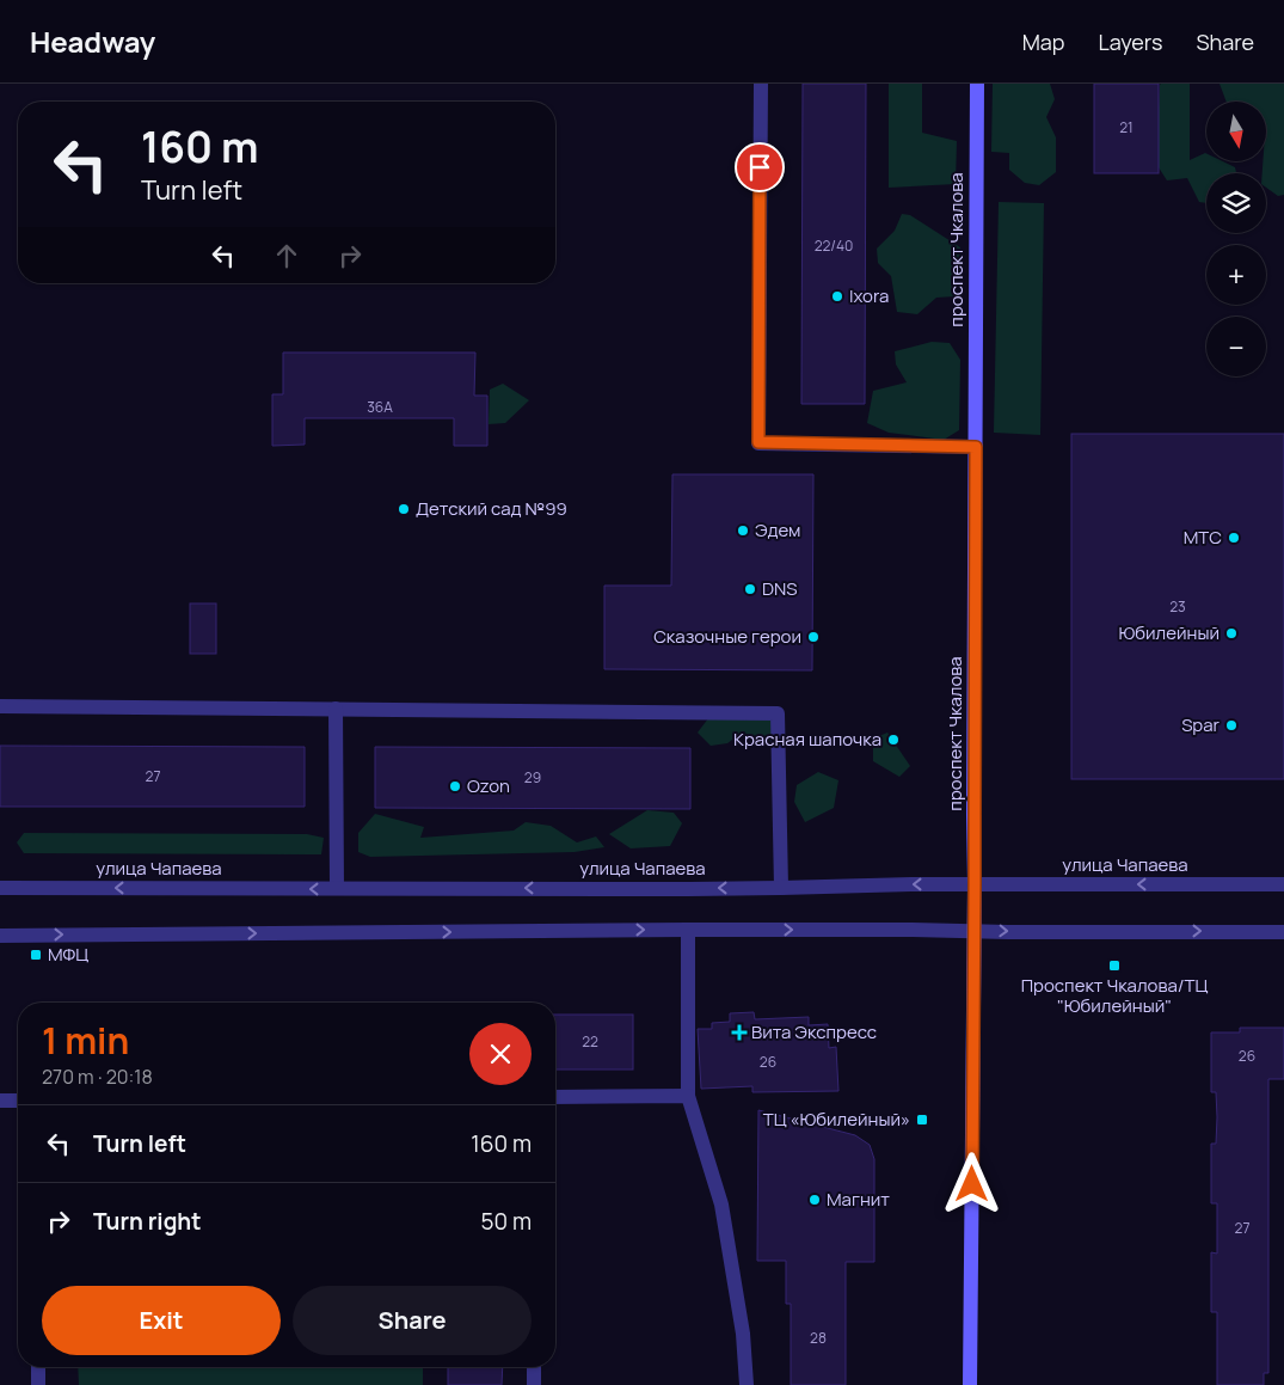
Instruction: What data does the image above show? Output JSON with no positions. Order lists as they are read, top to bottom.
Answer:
{
  "streets": {
    "main road": ["проспект Чкалова"],
    "street": ["улица Чапаева"]
  },
  "crossings": [
    ["проспект Чкалова", "улица Чапаева"]
  ],
  "places": {
    "other": [
      "Ixora",
      "Детский сад №99",
      "Эдем",
      "МТС",
      "DNS",
      "Юбилейный",
      "Сказочные герои",
      "Spar",
      "Красная шапочка",
      "Ozon",
      "Магнит"
    ],
    "transit": ["МФЦ", "Проспект Чкалова/ТЦ \"Юбилейный\"", "ТЦ «Юбилейный»"],
    "health": ["Вита Экспресс"]
  },
  "house_numbers": [
    "21",
    "22/40",
    "36А",
    "23",
    "27",
    "29",
    "22",
    "26",
    "26",
    "27",
    "28"
  ],
  "north": "bottom",
  "page": {
    "header": "Headway",
    "nav": ["Map", "Layers", "Share"],
    "map_buttons": ["+", "−"],
    "turn": ["160 m", "Turn left"],
    "heading": ["1 min", "270 m · 20:18"],
    "list": [
      {
        "name": "Turn left",
        "value": "160 m"
      },
      {
        "name": "Turn right",
        "value": "50 m"
      }
    ],
    "buttons": ["Exit", "Share"]
  }
}
